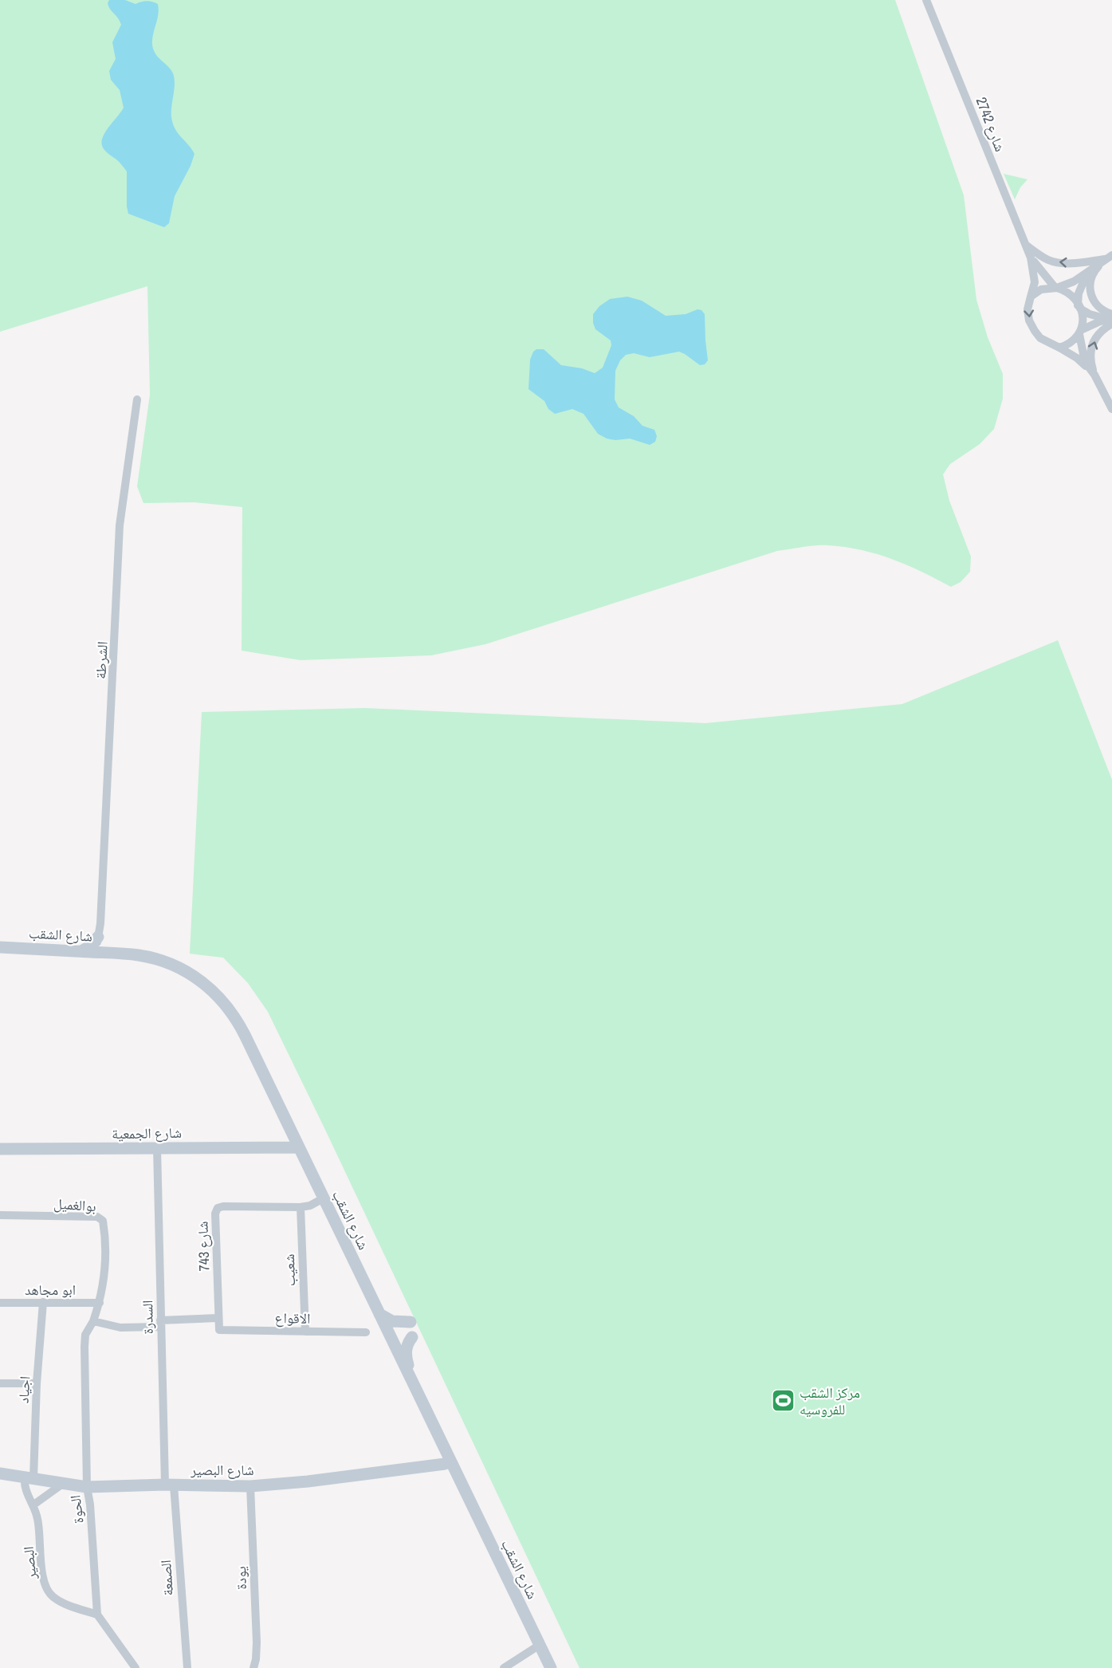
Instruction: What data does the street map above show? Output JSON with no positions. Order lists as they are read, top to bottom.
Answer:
{
  "streets": {
    "street": [
      "شارع 2742",
      "الشرطة",
      "شارع الشقب",
      "شارع الجمعية",
      "بوالغميل",
      "شارع 743",
      "شعيب",
      "ابو مجاهد",
      "السدرة",
      "الاقواع",
      "اجياد",
      "شارع البصير",
      "الحوة",
      "البصير",
      "الصمعة",
      "يودة"
    ]
  },
  "crossings": [
    ["الشرطة", "شارع الشقب"],
    ["شارع الشقب", "شارع الجمعية"],
    ["شارع الشقب", "شارع 743"],
    ["شارع الشقب", "شارع البصير"],
    ["شارع الجمعية", "السدرة"],
    ["بوالغميل", "ابو مجاهد"],
    ["بوالغميل", "الحوة"],
    ["شارع 743", "شعيب"],
    ["شارع 743", "الاقواع"],
    ["شعيب", "الاقواع"],
    ["ابو مجاهد", "اجياد"],
    ["السدرة", "شارع البصير"],
    ["السدرة", "الصمعة"],
    ["اجياد", "شارع البصير"],
    ["اجياد", "البصير"],
    ["شارع البصير", "الحوة"],
    ["شارع البصير", "البصير"],
    ["شارع البصير", "الصمعة"],
    ["شارع البصير", "يودة"],
    ["الحوة", "البصير"]
  ],
  "places": {
    "sports": ["مركز الشقب للفروسيه"]
  }
}
